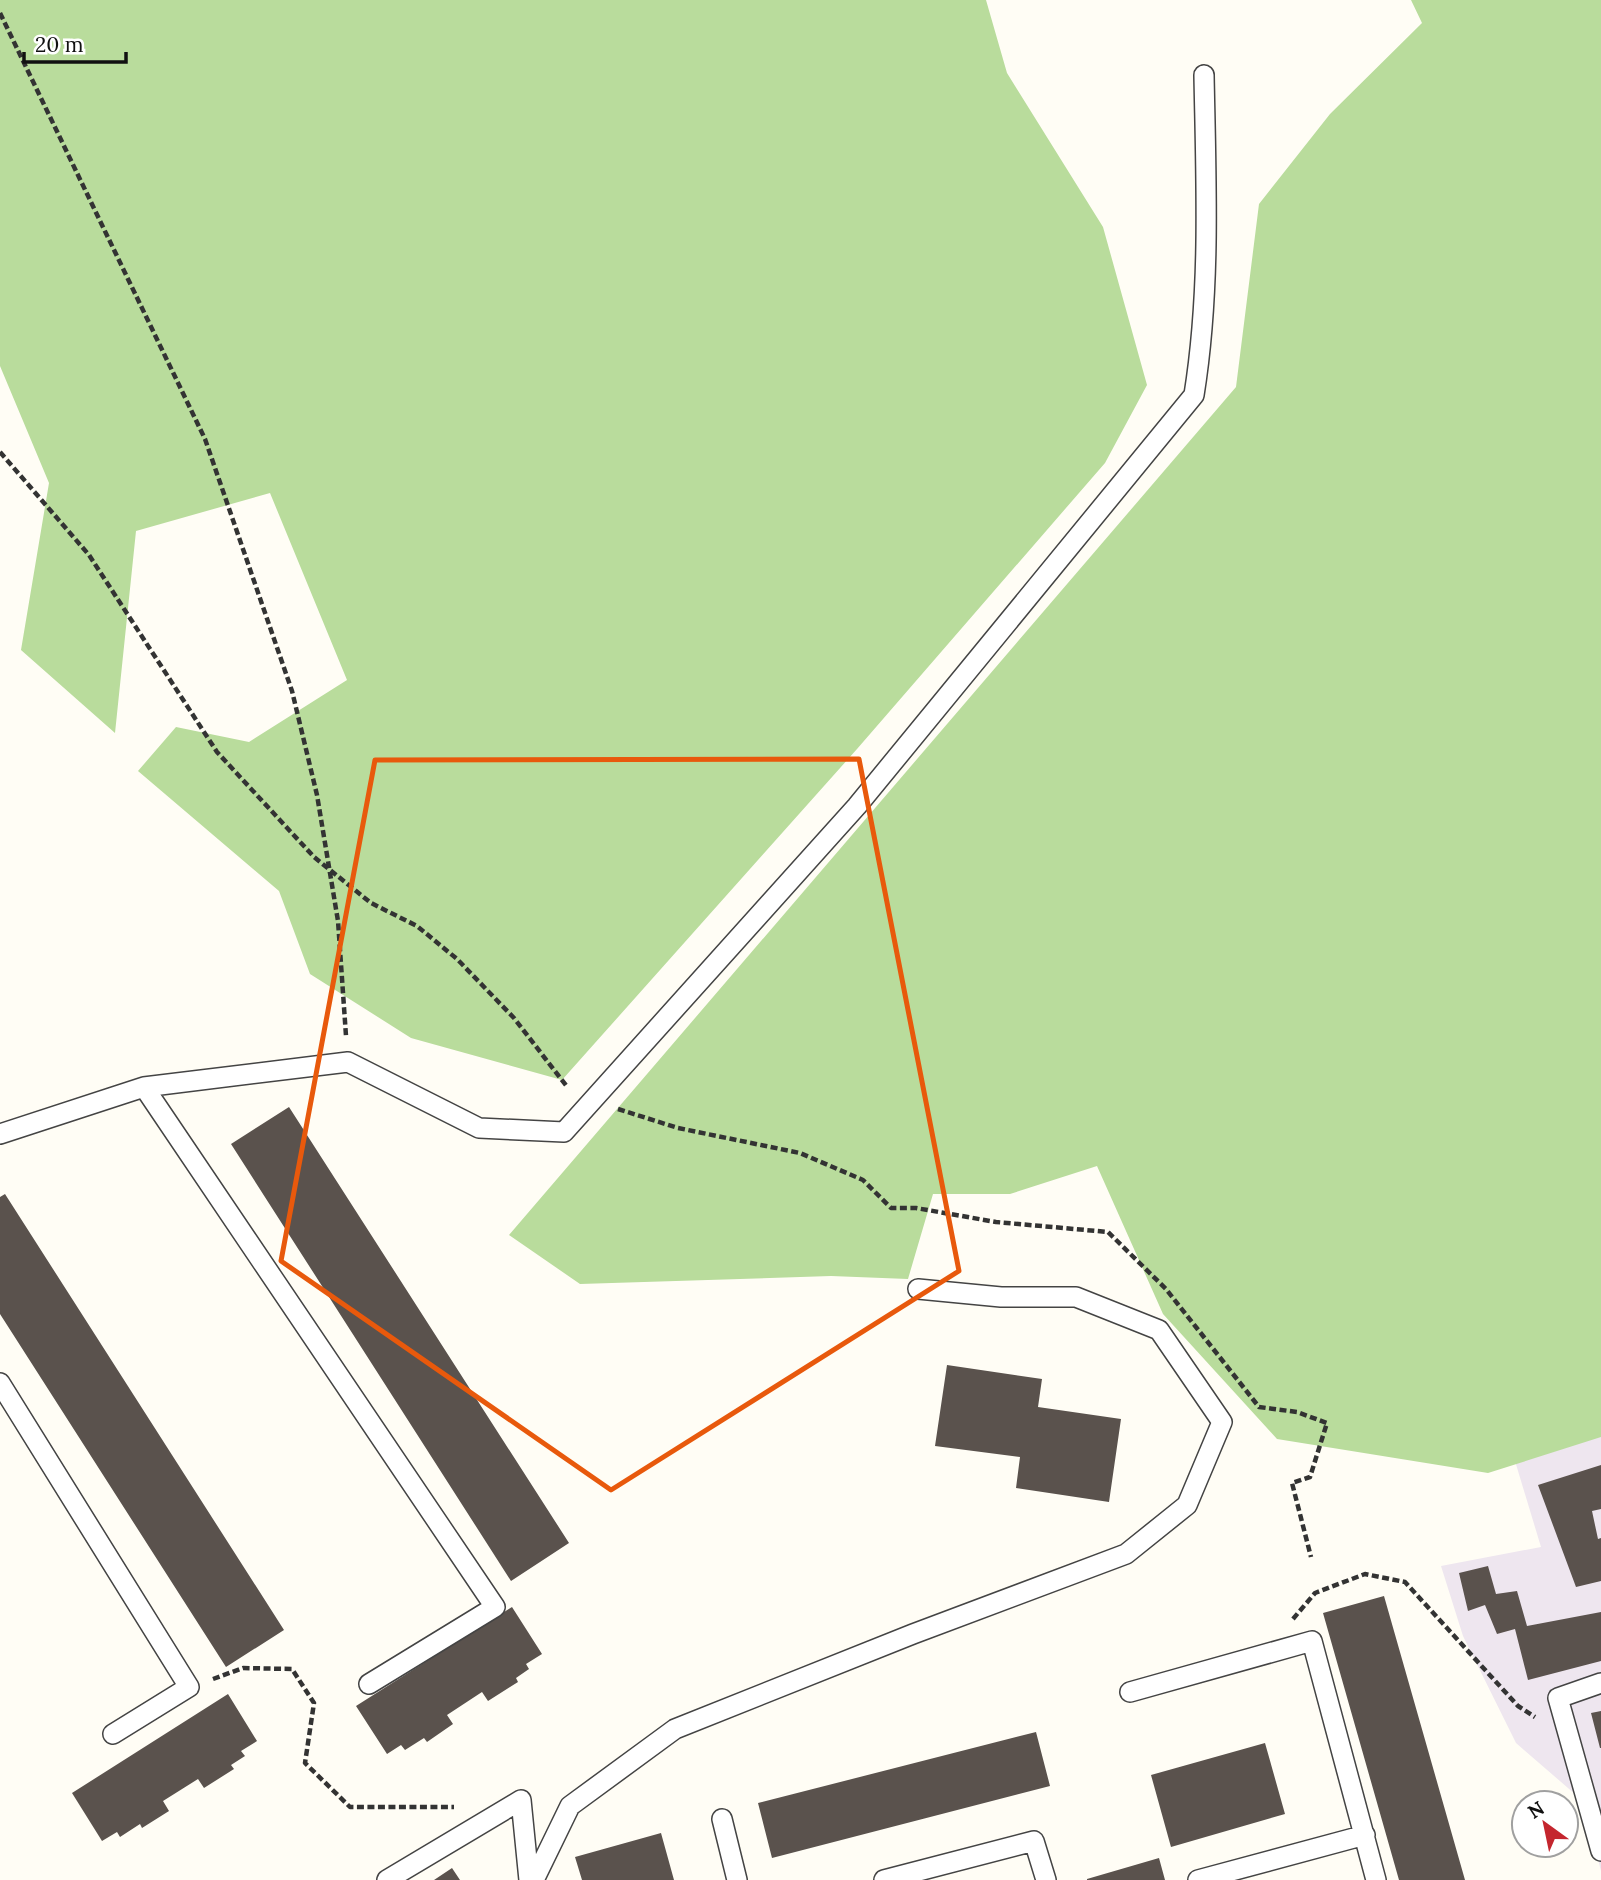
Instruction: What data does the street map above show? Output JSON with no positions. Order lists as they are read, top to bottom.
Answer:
{
  "scale_bar": "20 m",
  "north": "top left"
}
